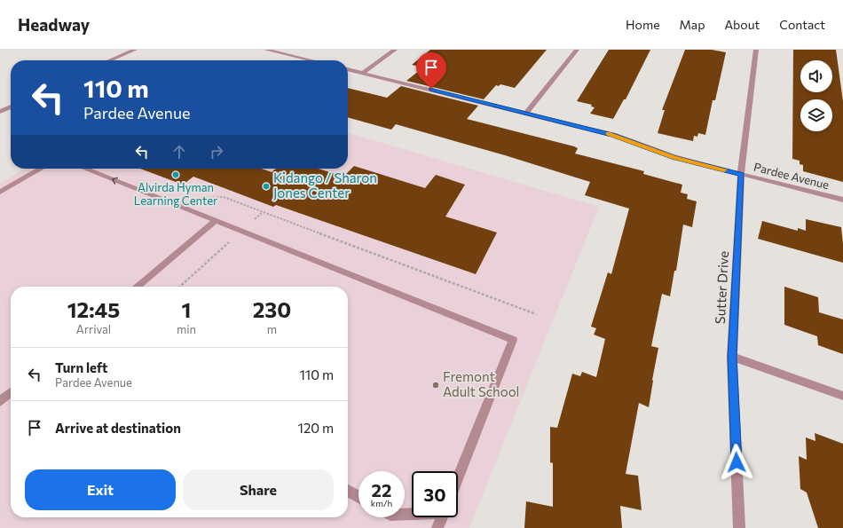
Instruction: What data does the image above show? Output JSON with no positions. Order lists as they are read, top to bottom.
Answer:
{
  "streets": {
    "street": ["Pardee Avenue", "Sutter Drive"]
  },
  "crossings": [
    ["Pardee Avenue", "Sutter Drive"]
  ],
  "places": ["Alvirda Hyman Learning Center", "Kidango / Sharon Jones Center", "Fremont Adult School"],
  "page": {
    "header": "Headway",
    "nav": [
      "Home",
      "Map",
      "About",
      "Contact"
    ],
    "turn": ["110 m", "Pardee Avenue"],
    "eta": [
      "12:45",
      "Arrival",
      "1",
      "min",
      "230",
      "m"
    ],
    "list": [
      {
        "name": "Turn left",
        "note": "Pardee Avenue",
        "value": "110 m"
      },
      {
        "name": "Arrive at destination",
        "value": "120 m"
      }
    ],
    "buttons": ["Exit", "Share"],
    "speed": "22 km/h",
    "limit": "30"
  }
}
